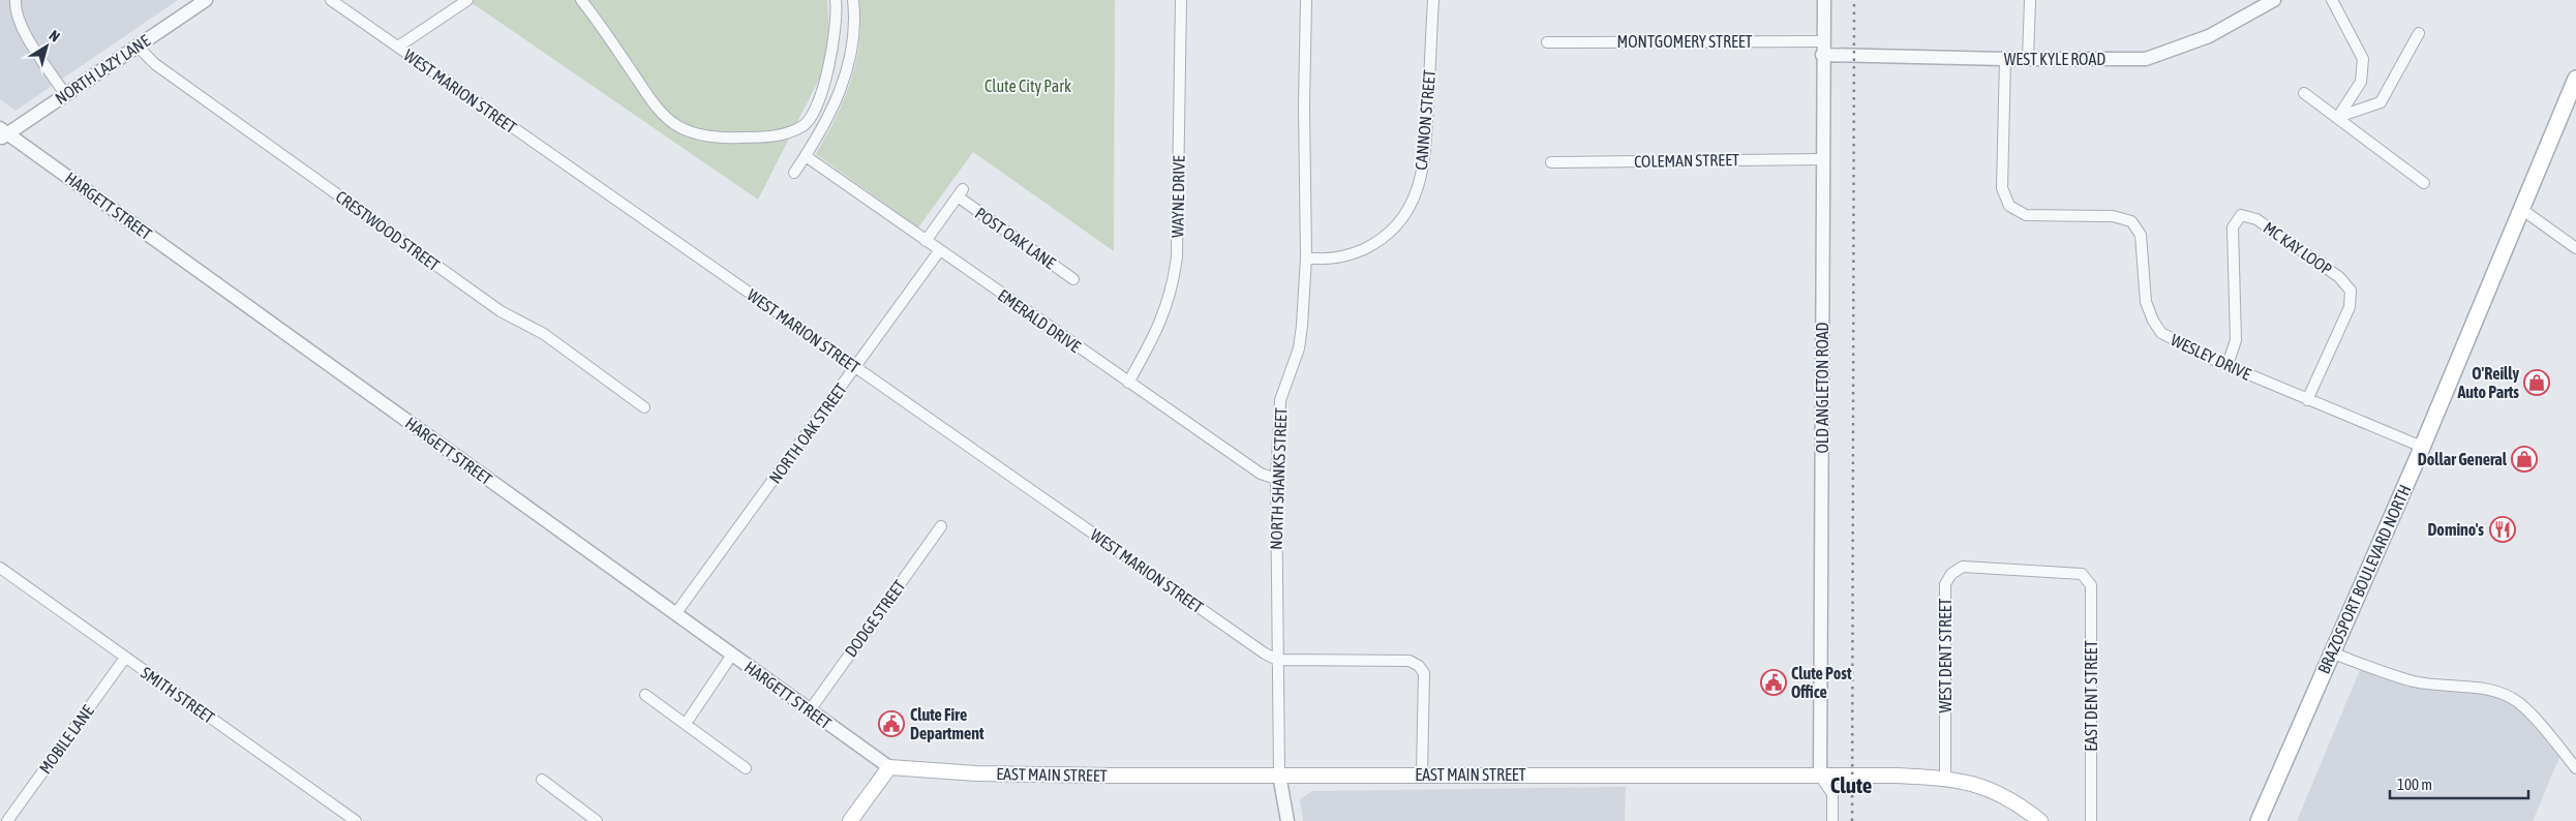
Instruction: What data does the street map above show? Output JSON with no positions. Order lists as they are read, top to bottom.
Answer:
{
  "streets": {
    "main road": ["BRAZOSPORT BOULEVARD NORTH", "EAST MAIN STREET"],
    "street": [
      "MONTGOMERY STREET",
      "WEST KYLE ROAD",
      "NORTH LAZY LANE",
      "WEST MARION STREET",
      "CANNON STREET",
      "COLEMAN STREET",
      "WAYNE DRIVE",
      "HARGETT STREET",
      "CRESTWOOD STREET",
      "POST OAK LANE",
      "MC KAY LOOP",
      "EMERALD DRIVE",
      "WESLEY DRIVE",
      "OLD ANGLETON ROAD",
      "NORTH OAK STREET",
      "NORTH SHANKS STREET",
      "DODGE STREET",
      "WEST DENT STREET",
      "SMITH STREET",
      "EAST DENT STREET",
      "MOBILE LANE"
    ]
  },
  "crossings": [
    ["MONTGOMERY STREET", "OLD ANGLETON ROAD"],
    ["WEST KYLE ROAD", "WESLEY DRIVE"],
    ["WEST KYLE ROAD", "OLD ANGLETON ROAD"],
    ["NORTH LAZY LANE", "HARGETT STREET"],
    ["NORTH LAZY LANE", "CRESTWOOD STREET"],
    ["WEST MARION STREET", "NORTH OAK STREET"],
    ["WEST MARION STREET", "NORTH SHANKS STREET"],
    ["CANNON STREET", "NORTH SHANKS STREET"],
    ["COLEMAN STREET", "OLD ANGLETON ROAD"],
    ["WAYNE DRIVE", "EMERALD DRIVE"],
    ["HARGETT STREET", "NORTH OAK STREET"],
    ["HARGETT STREET", "DODGE STREET"],
    ["HARGETT STREET", "EAST MAIN STREET"],
    ["POST OAK LANE", "EMERALD DRIVE"],
    ["MC KAY LOOP", "WESLEY DRIVE"],
    ["EMERALD DRIVE", "NORTH OAK STREET"],
    ["EMERALD DRIVE", "NORTH SHANKS STREET"],
    ["WESLEY DRIVE", "BRAZOSPORT BOULEVARD NORTH"],
    ["OLD ANGLETON ROAD", "EAST MAIN STREET"],
    ["NORTH SHANKS STREET", "EAST MAIN STREET"],
    ["WEST DENT STREET", "EAST DENT STREET"],
    ["WEST DENT STREET", "EAST MAIN STREET"],
    ["SMITH STREET", "MOBILE LANE"]
  ],
  "districts": ["Clute"],
  "parks": ["Clute City Park"],
  "places": {
    "shop": ["O'Reilly Auto Parts", "Dollar General"],
    "restaurant": ["Domino's"],
    "public building": ["Clute Post Office", "Clute Fire Department"]
  },
  "scale_bar": "100 m",
  "north": "top right"
}
